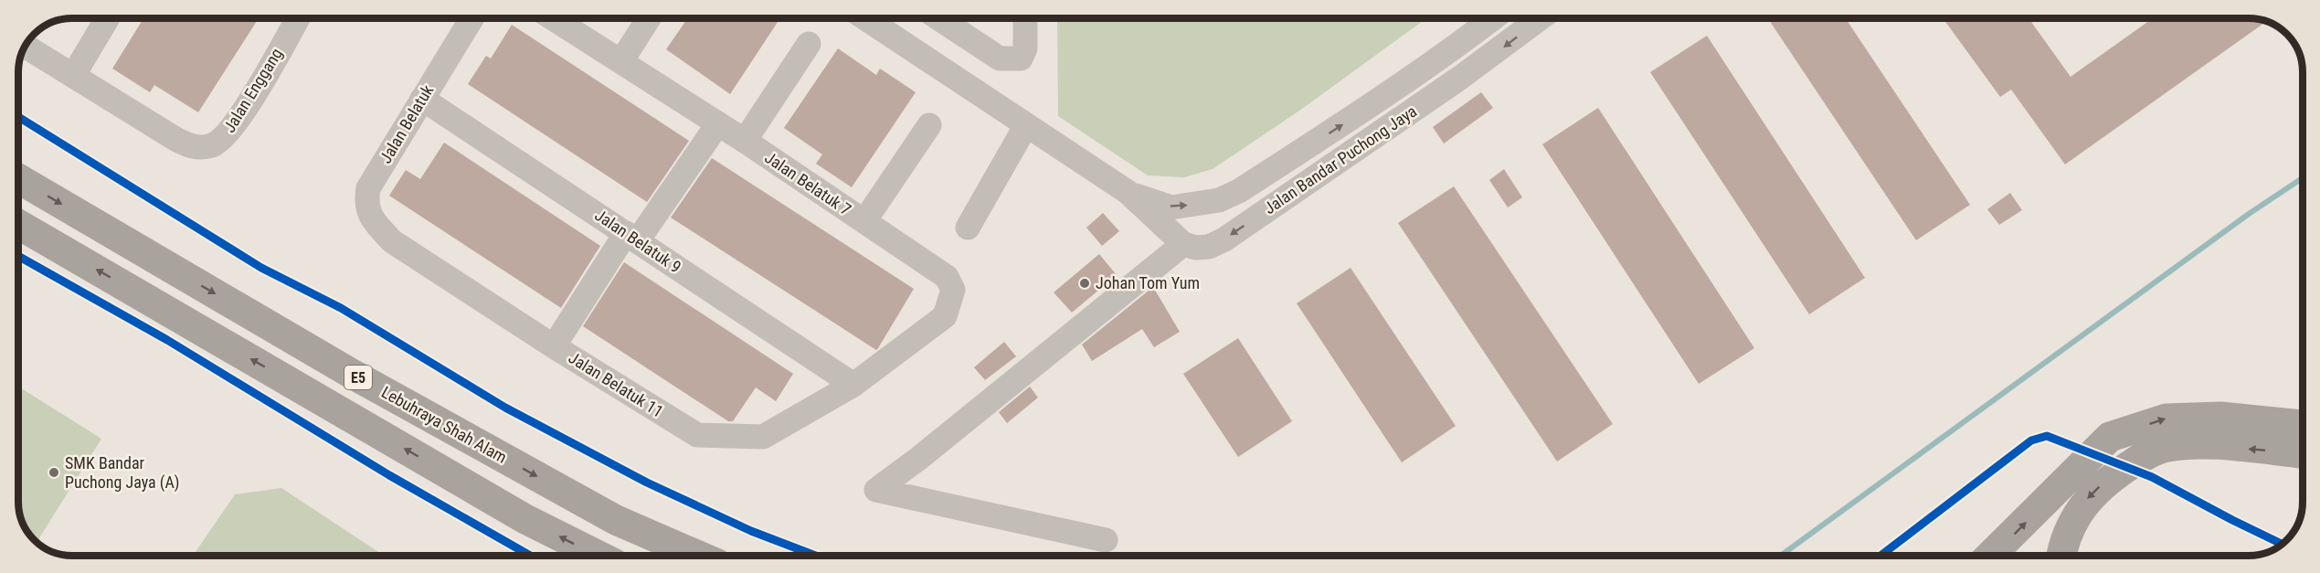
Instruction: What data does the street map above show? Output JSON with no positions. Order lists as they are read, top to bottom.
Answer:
{
  "streets": {
    "highway": ["E5", "Lebuhraya Shah Alam"],
    "street": [
      "Jalan Enggang",
      "Jalan Belatuk",
      "Jalan Bandar Puchong Jaya",
      "Jalan Belatuk 7",
      "Jalan Belatuk 9",
      "Jalan Belatuk 11"
    ]
  },
  "crossings": [
    ["Jalan Belatuk", "Jalan Belatuk 9"],
    ["Jalan Belatuk", "Jalan Belatuk 11"],
    ["Jalan Belatuk 7", "Jalan Belatuk 9"],
    ["Jalan Belatuk 7", "Jalan Belatuk 11"],
    ["Jalan Belatuk 9", "Jalan Belatuk 11"]
  ],
  "places": ["Johan Tom Yum", "SMK Bandar Puchong Jaya (A)"]
}
